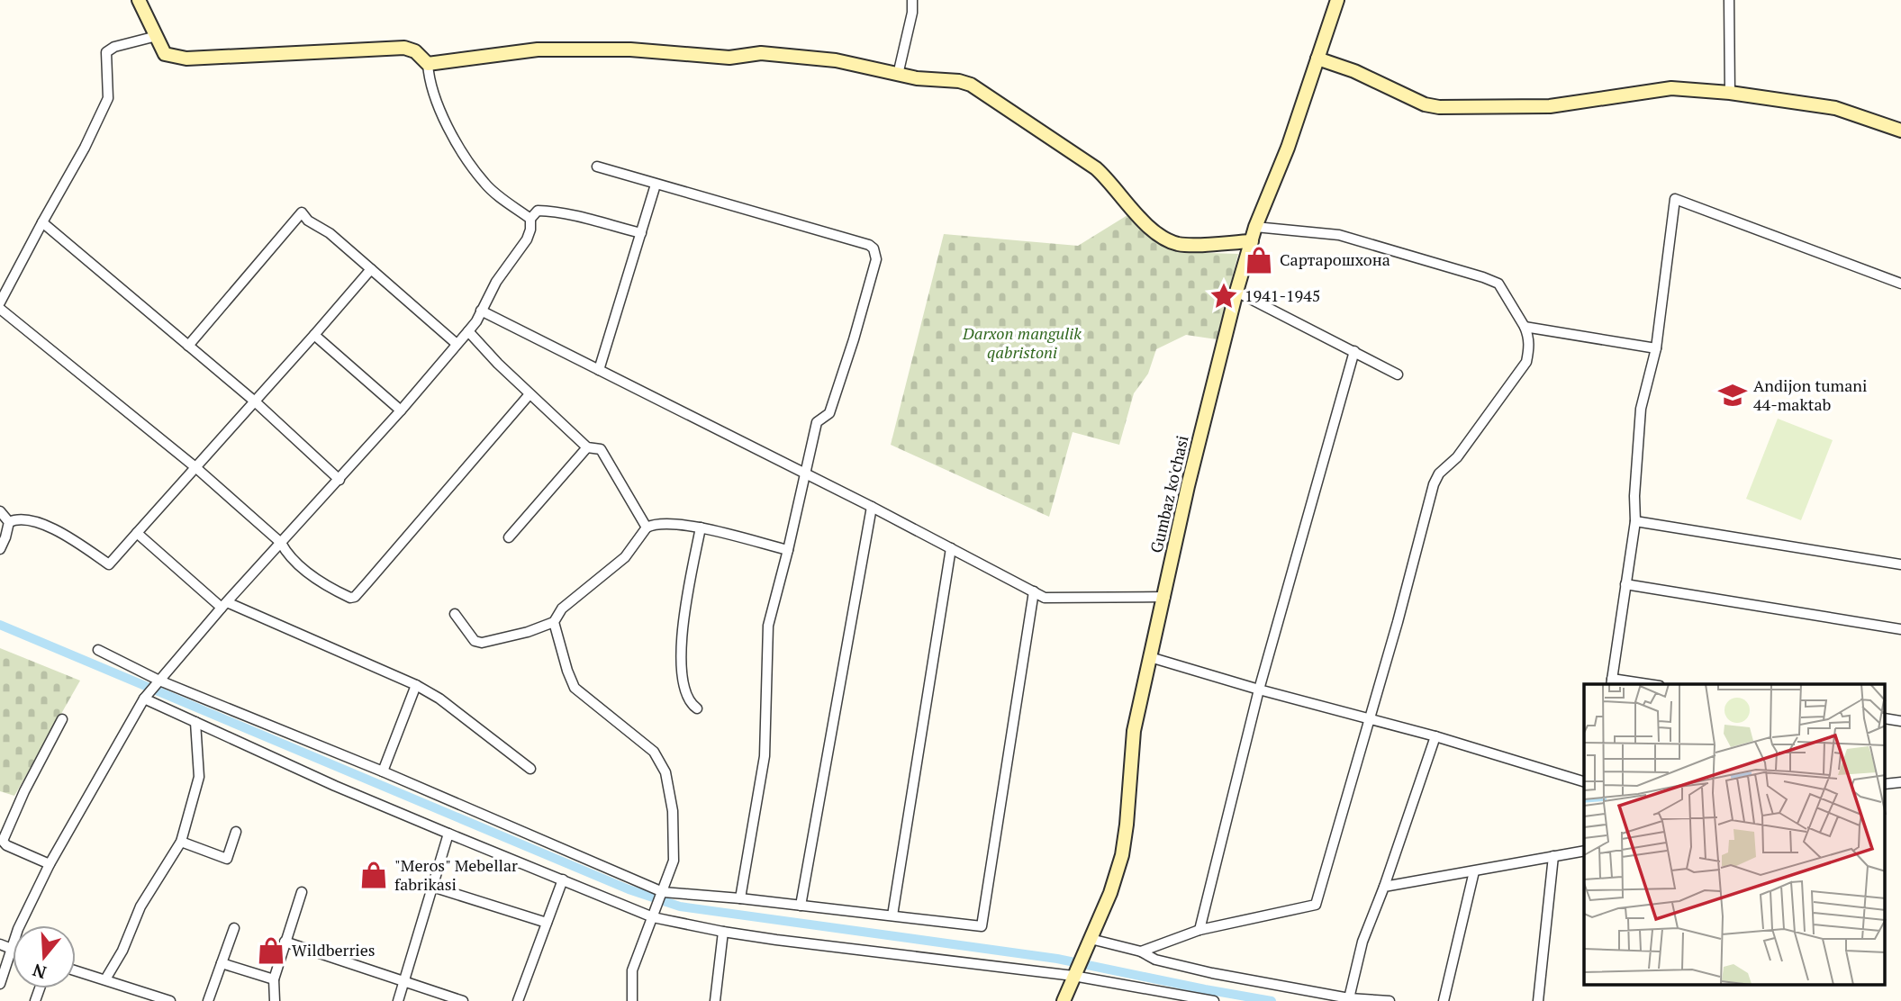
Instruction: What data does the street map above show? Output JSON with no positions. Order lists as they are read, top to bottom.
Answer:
{
  "streets": {
    "street": ["Gumbaz ko'chasi"]
  },
  "parks": ["Darxon mangulik qabristoni"],
  "places": {
    "shop": ["Сартарошхона", "\"Meros\" Mebellar fabrikasi", "Wildberries"],
    "place": ["1941-1945"],
    "school or university": ["Andijon tumani 44-maktab"]
  },
  "north": "bottom"
}
